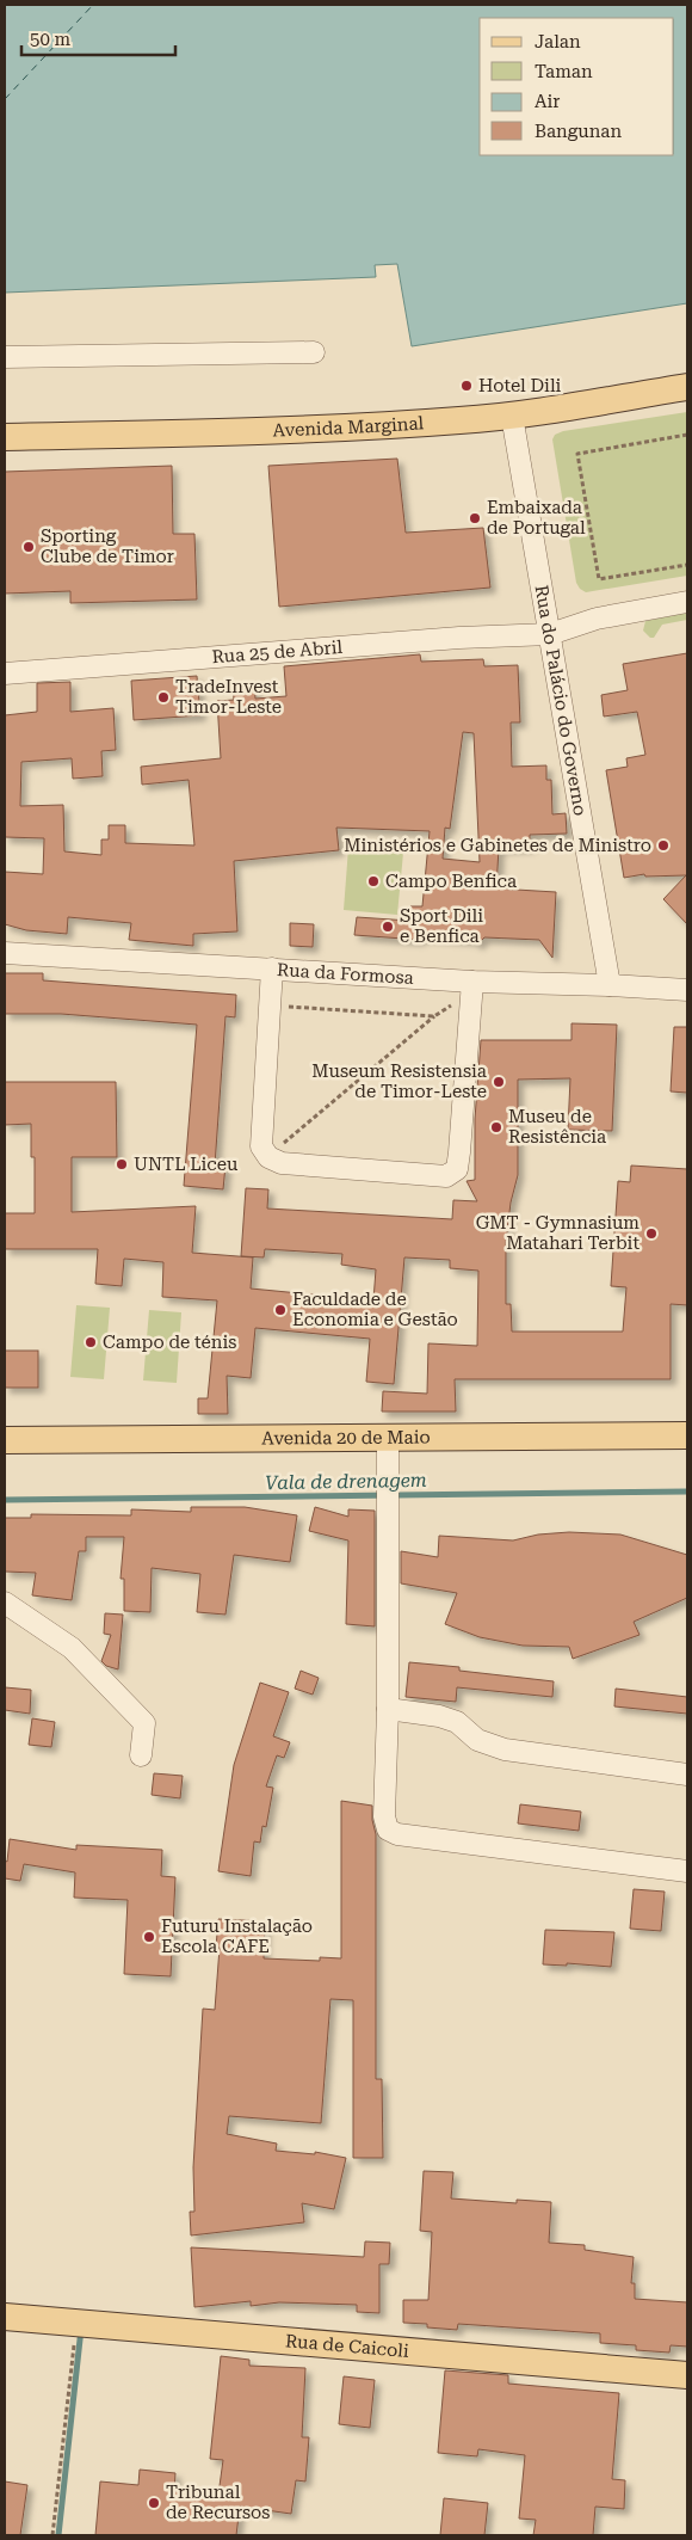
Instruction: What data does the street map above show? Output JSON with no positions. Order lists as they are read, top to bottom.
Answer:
{
  "streets": {
    "main road": ["Avenida Marginal", "Avenida 20 de Maio", "Rua de Caicoli"],
    "street": ["Rua 25 de Abril", "Rua do Palácio do Governo", "Rua da Formosa"]
  },
  "crossings": [
    ["Avenida Marginal", "Rua do Palácio do Governo"],
    ["Rua 25 de Abril", "Rua do Palácio do Governo"],
    ["Rua do Palácio do Governo", "Rua da Formosa"]
  ],
  "water": ["Vala de drenagem"],
  "places": [
    "Hotel Dili",
    "Embaixada de Portugal",
    "Sporting Clube de Timor",
    "TradeInvest Timor-Leste",
    "Ministérios e Gabinetes de Ministro",
    "Campo Benfica",
    "Sport Dili e Benfica",
    "Museum Resistensia de Timor-Leste",
    "Museu de Resistência",
    "UNTL Liceu",
    "GMT - Gymnasium Matahari Terbit",
    "Faculdade de Economia e Gestão",
    "Campo de ténis",
    "Futuru Instalação Escola CAFE",
    "Tribunal de Recursos"
  ],
  "legend": [
    "Jalan",
    "Taman",
    "Air",
    "Bangunan"
  ],
  "scale_bar": "50 m"
}
